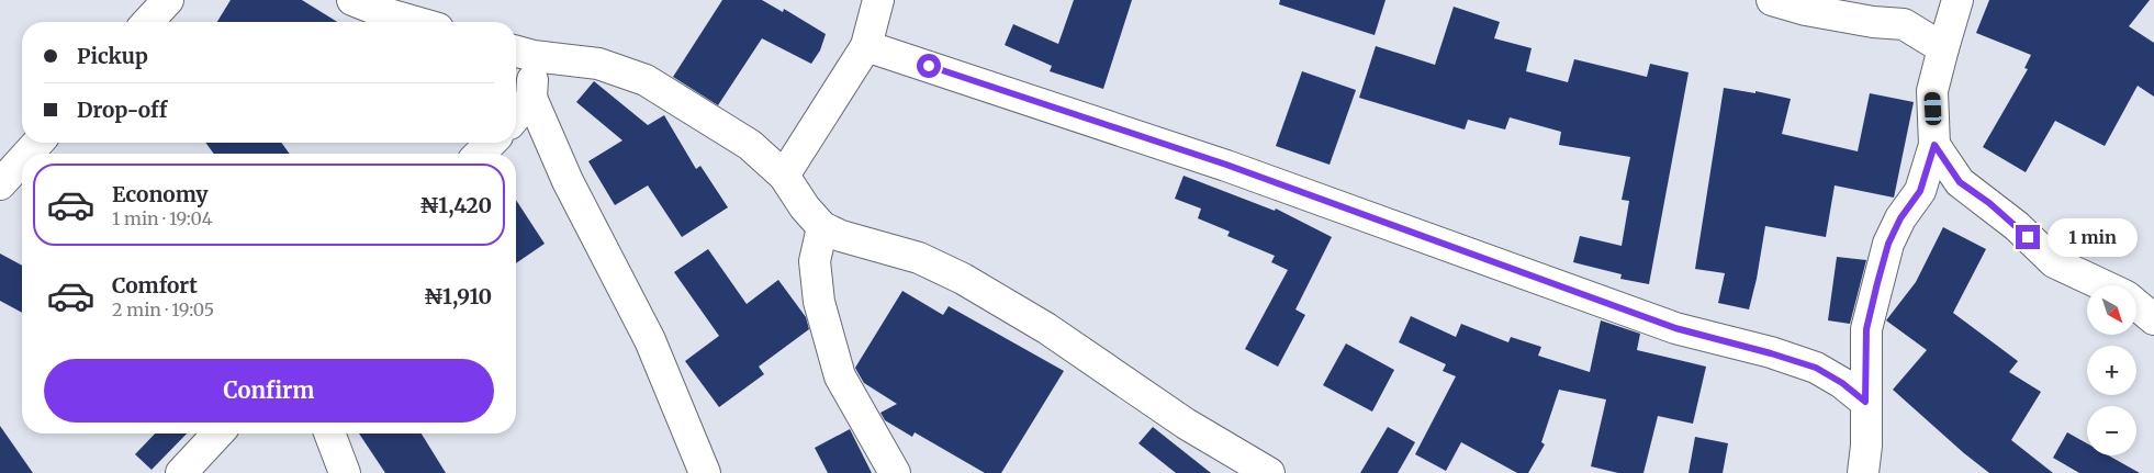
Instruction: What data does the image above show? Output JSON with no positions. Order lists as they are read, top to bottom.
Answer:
{
  "north": "bottom right",
  "page": {
    "banner": ["Pickup", "Drop-off"],
    "list": [
      {
        "name": "Economy",
        "note": "1 min · 19:04",
        "value": "₦1,420"
      },
      {
        "name": "Comfort",
        "note": "2 min · 19:05",
        "value": "₦1,910"
      }
    ],
    "bubble": "1 min",
    "map_buttons": ["+", "−"],
    "buttons": "Confirm"
  }
}
